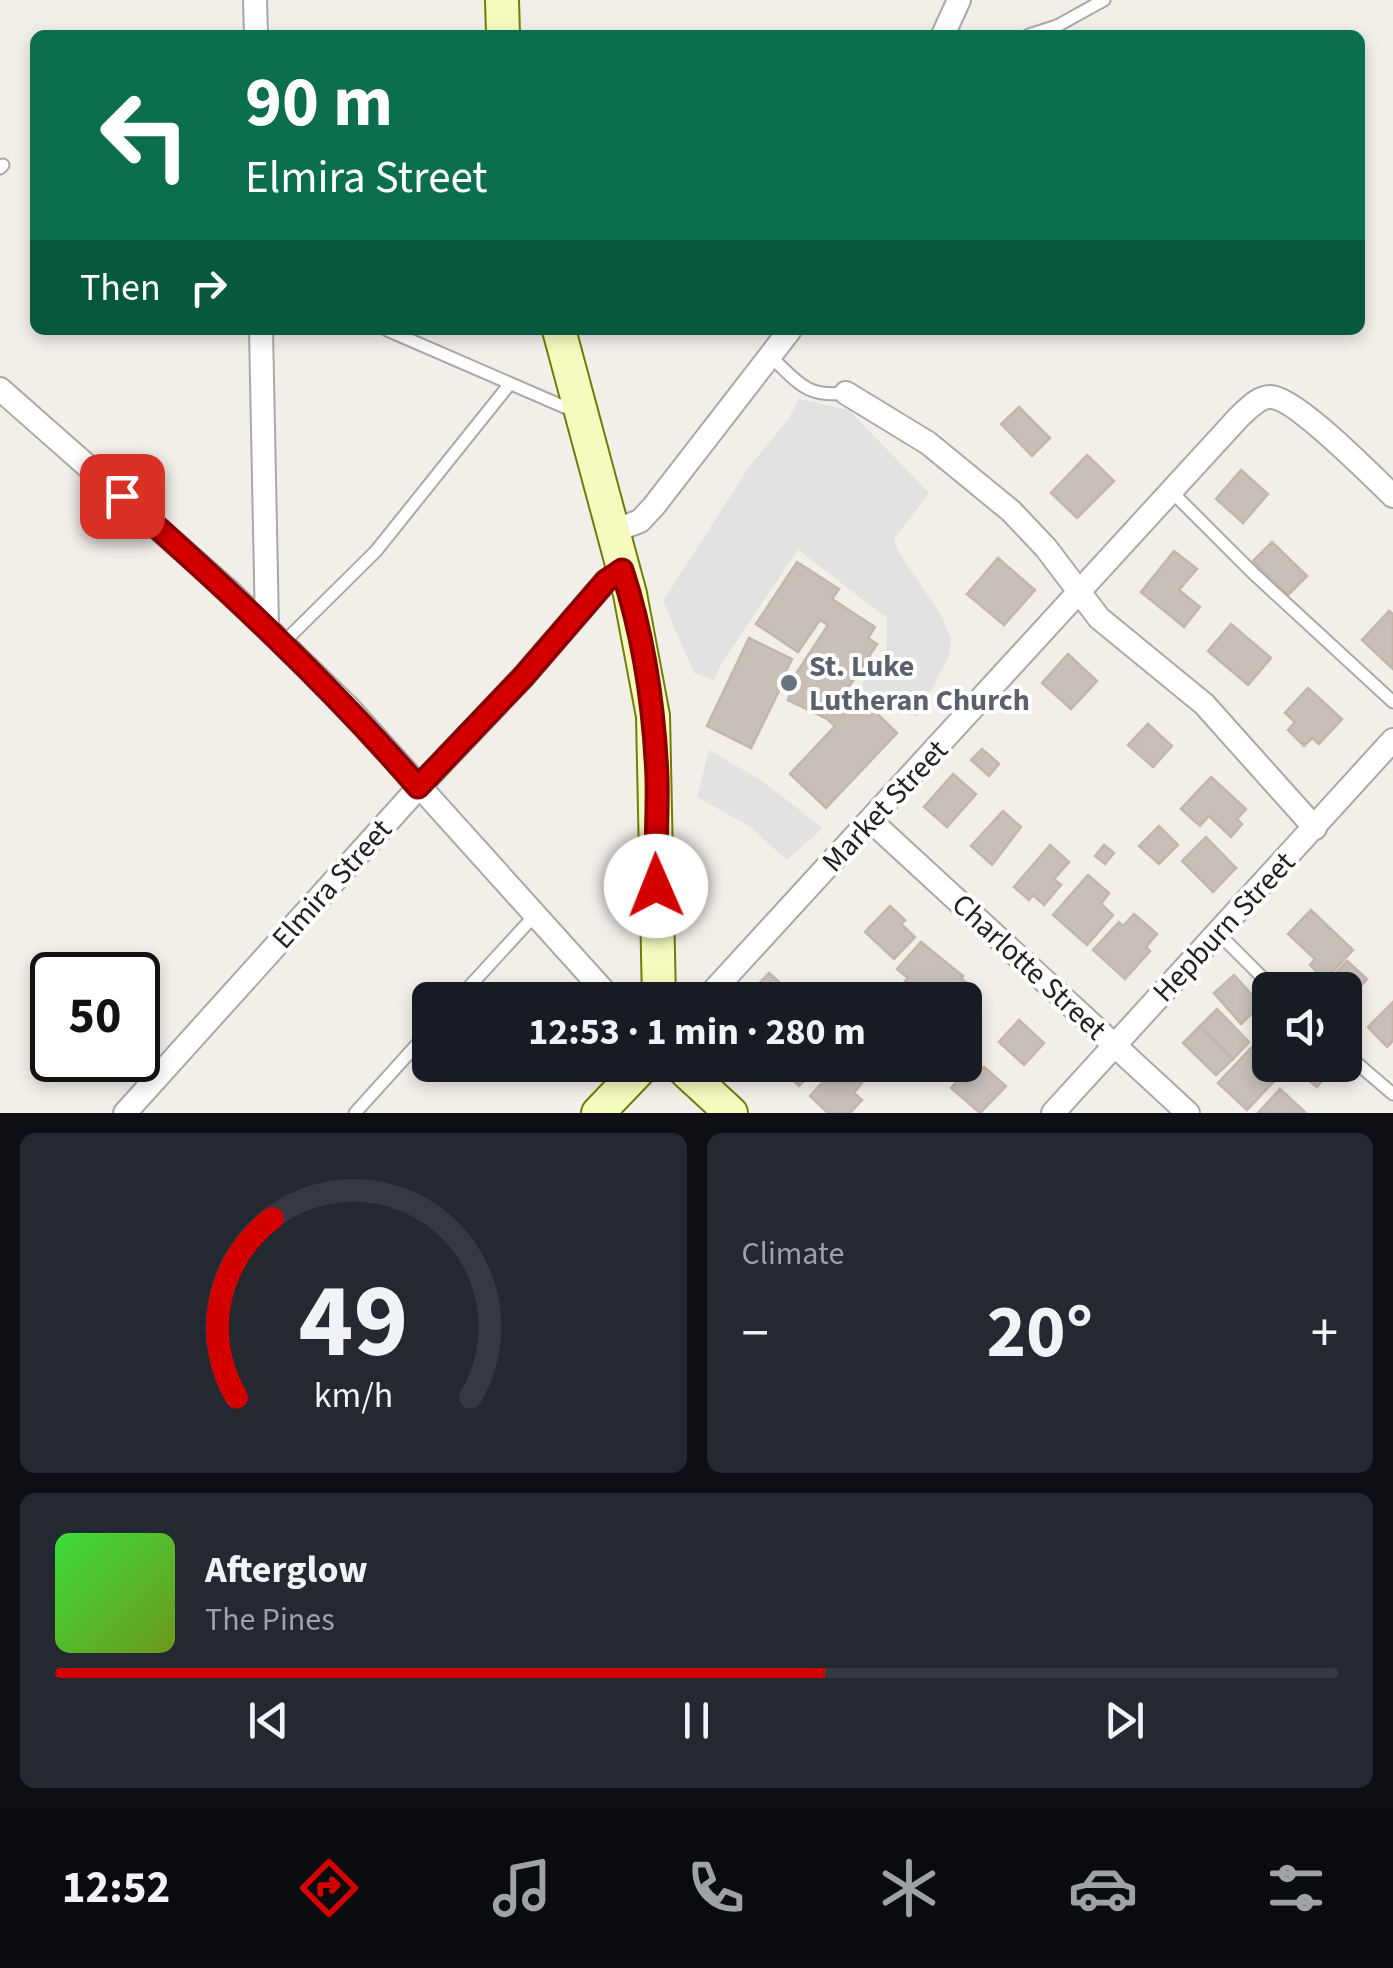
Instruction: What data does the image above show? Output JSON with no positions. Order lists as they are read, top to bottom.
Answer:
{
  "streets": {
    "street": [
      "Market Street",
      "Elmira Street",
      "Hepburn Street",
      "Charlotte Street"
    ]
  },
  "crossings": [
    ["Market Street", "Charlotte Street"],
    ["Hepburn Street", "Charlotte Street"]
  ],
  "places": ["St. Luke Lutheran Church"],
  "page": {
    "turn": ["90 m", "Elmira Street"],
    "then": "Then",
    "limit": "50",
    "trip": "12:53 · 1 min · 280 m",
    "tile": "Climate",
    "heat": ["−", "20°", "+"],
    "song": ["Afterglow", "The Pines"],
    "tabs": "12:52",
    "gauge": ["49", "km/h"]
  }
}
